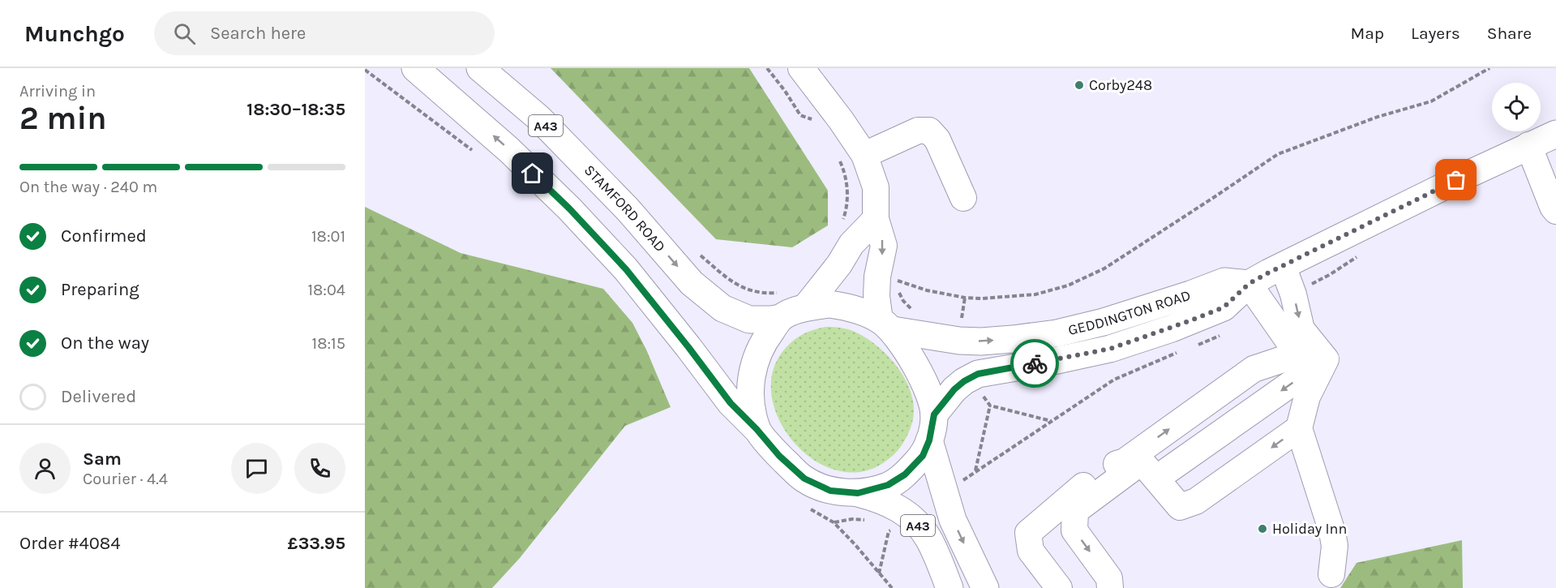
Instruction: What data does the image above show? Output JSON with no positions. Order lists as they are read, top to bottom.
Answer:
{
  "streets": {
    "main road": ["A43", "STAMFORD ROAD", "GEDDINGTON ROAD"]
  },
  "crossings": [
    ["A43", "STAMFORD ROAD"],
    ["A43", "GEDDINGTON ROAD"]
  ],
  "places": ["Corby248", "Holiday Inn"],
  "page": {
    "header": "Munchgo",
    "search": "Search here",
    "nav": ["Map", "Layers", "Share"],
    "heading": ["2 min", "Arriving in", "18:30–18:35"],
    "panel": [
      "Sam",
      "Courier · 4.4",
      "Order #4084",
      "£33.95"
    ],
    "bar": "On the way · 240 m",
    "list": [
      ["Confirmed", "18:01"],
      ["Preparing", "18:04"],
      ["On the way", "18:15"],
      "Delivered"
    ]
  }
}
